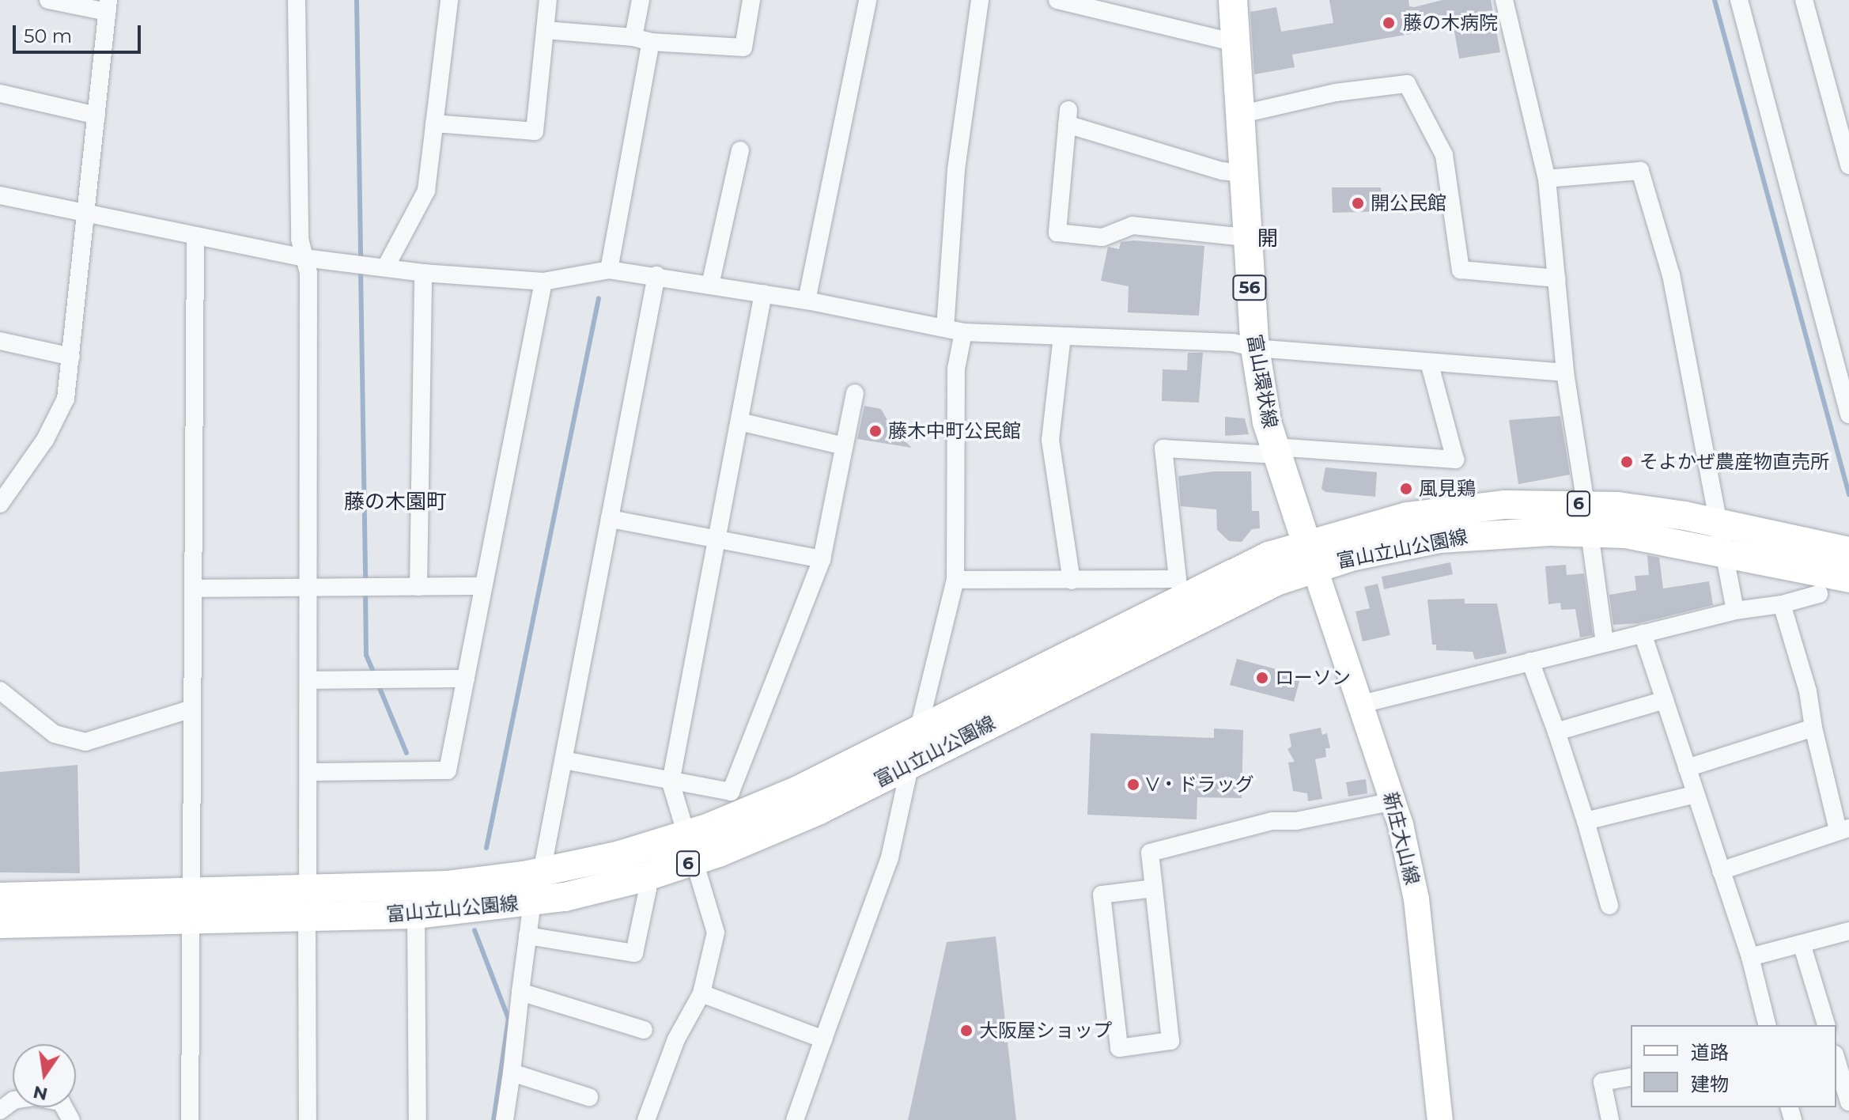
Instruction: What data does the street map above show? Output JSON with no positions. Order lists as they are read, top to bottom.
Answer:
{
  "streets": {
    "main road": [
      "56",
      "富山環状線",
      "6",
      "富山立山公園線",
      "新庄大山線"
    ]
  },
  "crossings": [
    ["富山環状線", "富山立山公園線"],
    ["富山環状線", "新庄大山線"],
    ["富山立山公園線", "新庄大山線"]
  ],
  "districts": ["開", "藤の木園町"],
  "places": [
    "藤の木病院",
    "開公民館",
    "藤木中町公民館",
    "そよかぜ農産物直売所",
    "風見鶏",
    "ローソン",
    "V・ドラッグ",
    "大阪屋ショップ"
  ],
  "legend": ["道路", "建物"],
  "scale_bar": "50 m",
  "north": "bottom"
}
